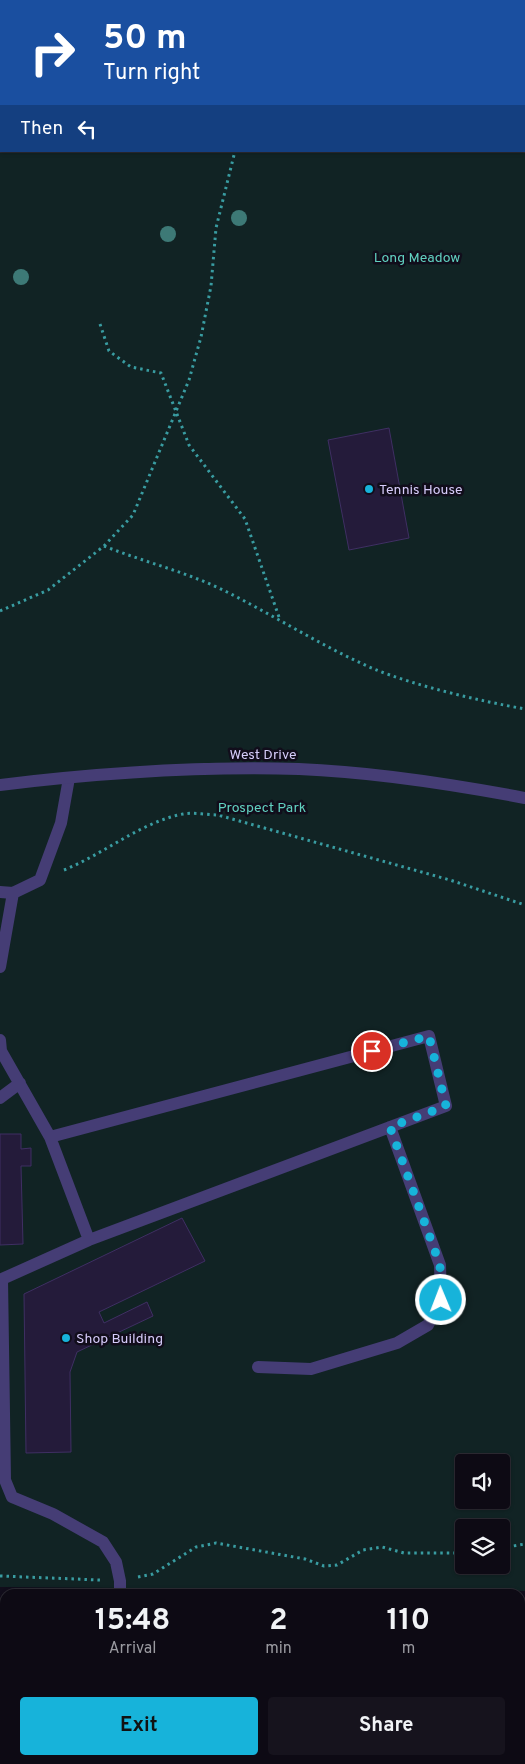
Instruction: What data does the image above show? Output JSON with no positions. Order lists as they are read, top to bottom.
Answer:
{
  "streets": {
    "street": ["West Drive"]
  },
  "parks": ["Long Meadow", "Prospect Park"],
  "places": ["Tennis House", "Shop Building"],
  "page": {
    "turn": ["50 m", "Turn right"],
    "then": "Then",
    "eta": [
      "15:48",
      "Arrival",
      "2",
      "min",
      "110",
      "m"
    ],
    "buttons": ["Exit", "Share"]
  }
}
